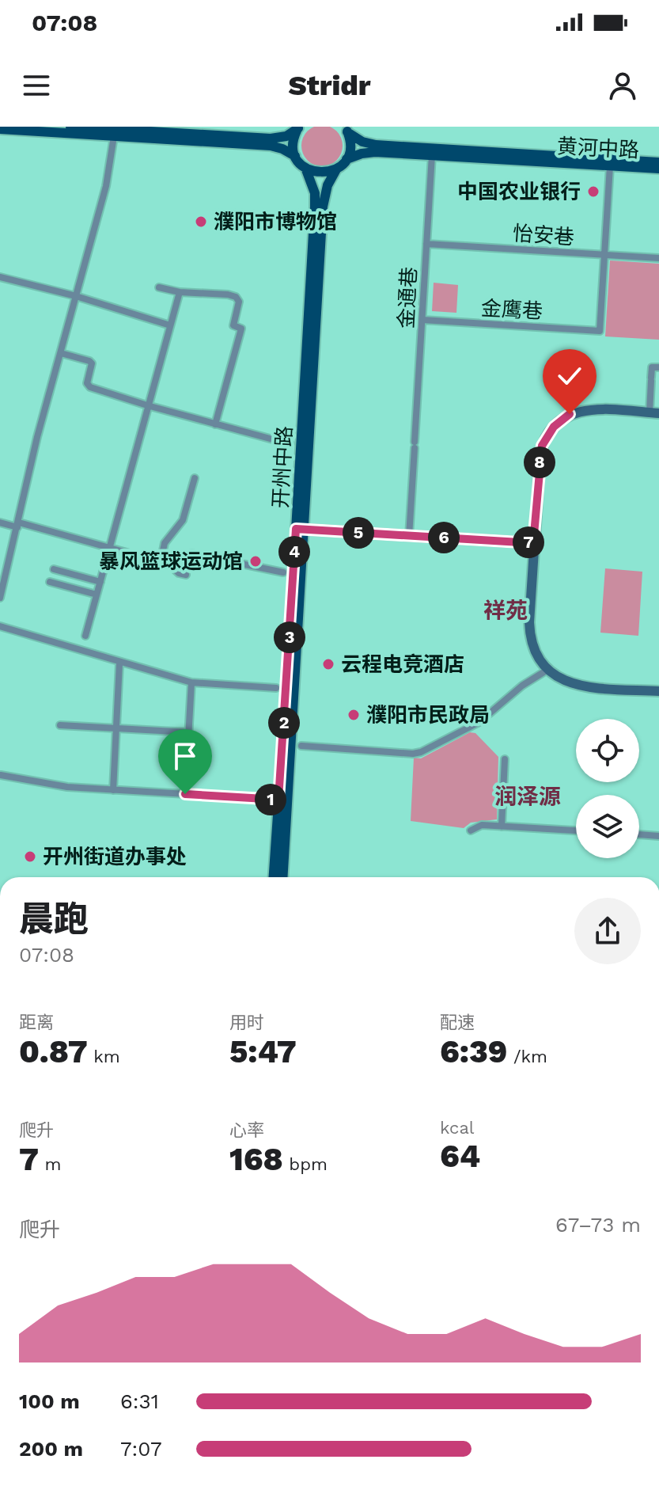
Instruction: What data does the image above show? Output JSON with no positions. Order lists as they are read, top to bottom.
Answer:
{
  "streets": {
    "main road": ["黄河中路", "开州中路"],
    "street": ["怡安巷", "金通巷", "金鹰巷"]
  },
  "crossings": [
    ["黄河中路", "金通巷"],
    ["怡安巷", "金通巷"],
    ["怡安巷", "金鹰巷"],
    ["金通巷", "金鹰巷"]
  ],
  "districts": ["祥苑", "润泽源"],
  "places": [
    "中国农业银行",
    "濮阳市博物馆",
    "暴风篮球运动馆",
    "云程电竞酒店",
    "濮阳市民政局",
    "开州街道办事处"
  ],
  "page": {
    "status": "07:08",
    "header": "Stridr",
    "pins": [
      "8",
      "5",
      "6",
      "7",
      "4",
      "3",
      "2",
      "1"
    ],
    "heading": ["晨跑", "07:08"],
    "stats": [
      ["距离", "0.87 km"],
      ["用时", "5:47"],
      ["配速", "6:39 /km"],
      ["爬升", "7 m"],
      ["心率", "168 bpm"],
      ["kcal", "64"]
    ],
    "chart": ["爬升", "67–73 m"],
    "list": [
      {
        "name": "100 m",
        "note": "6:31"
      },
      {
        "name": "200 m",
        "note": "7:07"
      }
    ]
  }
}
